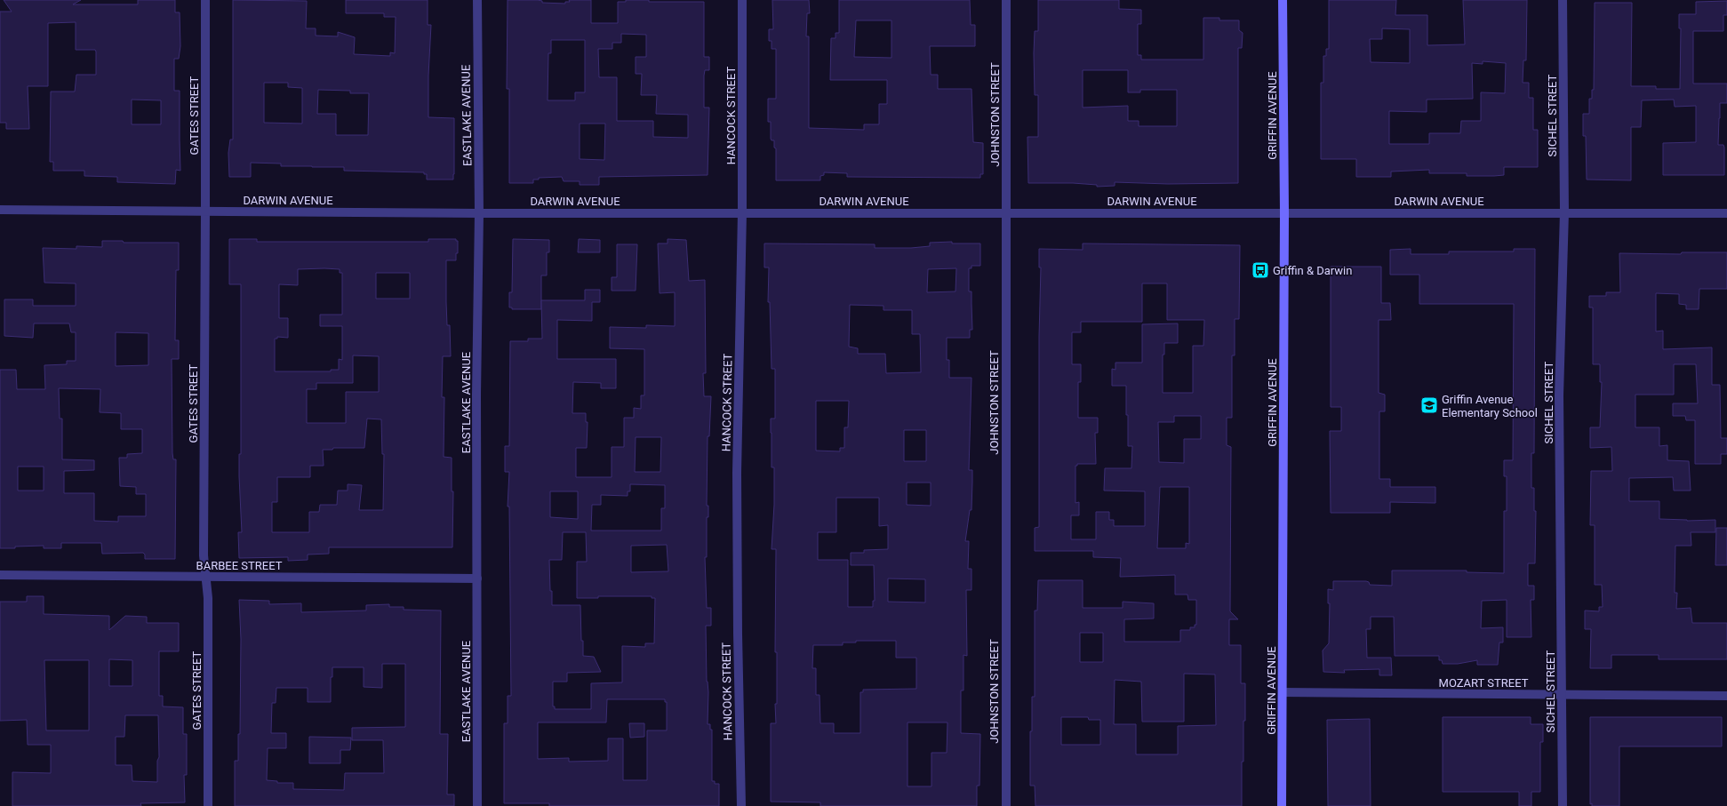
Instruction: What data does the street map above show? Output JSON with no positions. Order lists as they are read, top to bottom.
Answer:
{
  "streets": {
    "main road": ["GRIFFIN AVENUE"],
    "street": [
      "JOHNSTON STREET",
      "GATES STREET",
      "EASTLAKE AVENUE",
      "HANCOCK STREET",
      "SICHEL STREET",
      "DARWIN AVENUE",
      "BARBEE STREET",
      "MOZART STREET"
    ]
  },
  "crossings": [
    ["JOHNSTON STREET", "DARWIN AVENUE"],
    ["GATES STREET", "DARWIN AVENUE"],
    ["GATES STREET", "BARBEE STREET"],
    ["EASTLAKE AVENUE", "DARWIN AVENUE"],
    ["EASTLAKE AVENUE", "BARBEE STREET"],
    ["HANCOCK STREET", "DARWIN AVENUE"],
    ["GRIFFIN AVENUE", "DARWIN AVENUE"],
    ["GRIFFIN AVENUE", "MOZART STREET"],
    ["SICHEL STREET", "DARWIN AVENUE"],
    ["SICHEL STREET", "MOZART STREET"]
  ],
  "places": {
    "bus stop": ["Griffin & Darwin"],
    "school or university": ["Griffin Avenue Elementary School"]
  }
}
